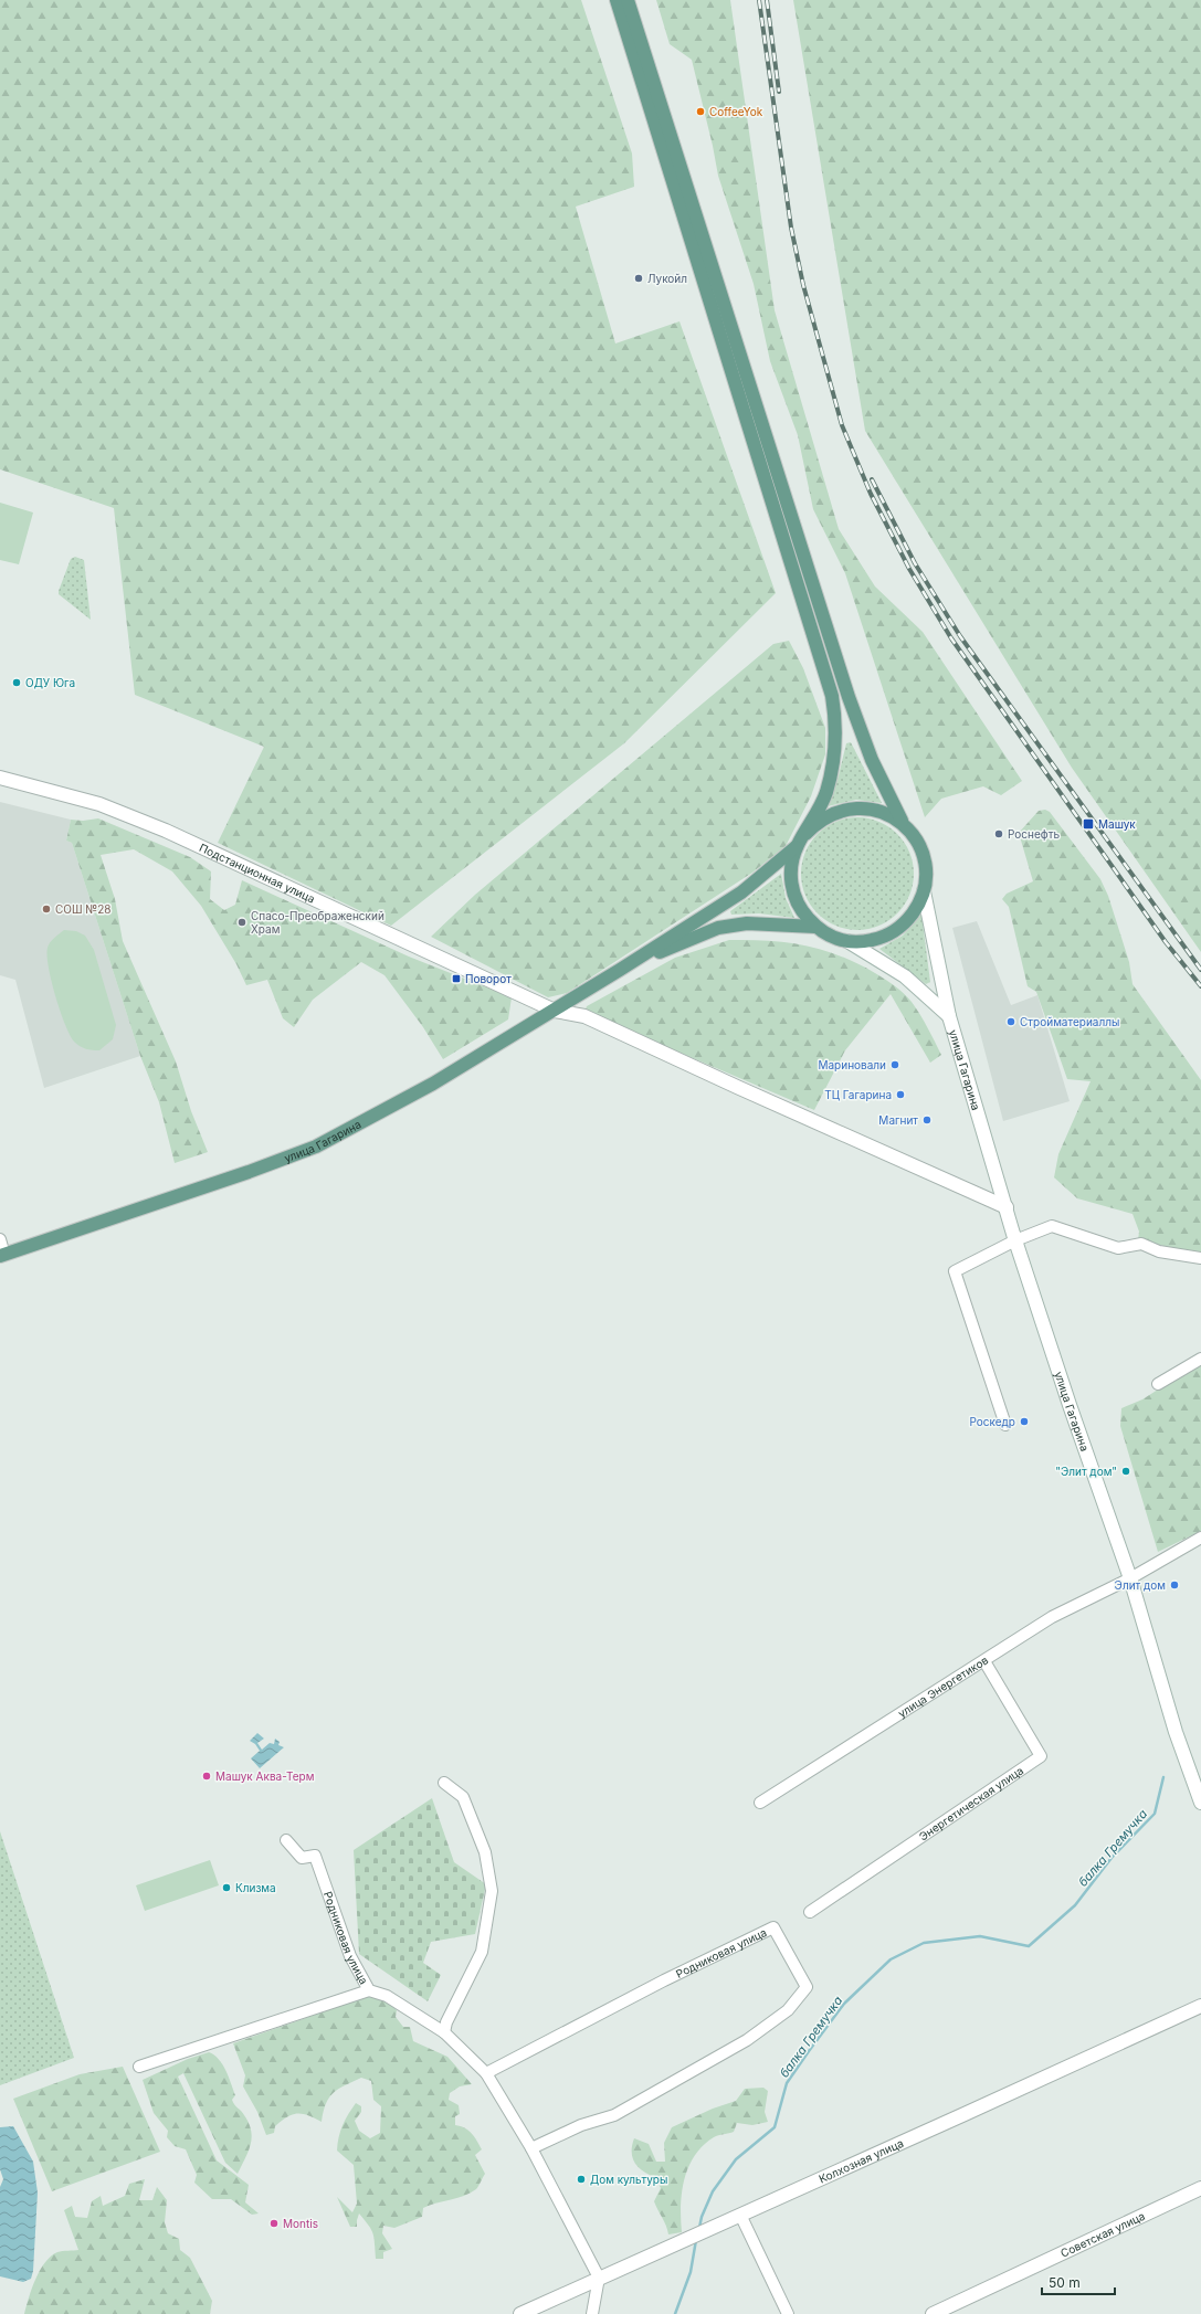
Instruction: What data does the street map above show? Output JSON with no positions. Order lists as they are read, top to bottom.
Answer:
{
  "streets": {
    "main road": ["улица Гагарина"],
    "street": [
      "Подстанционная улица",
      "улица Энергетиков",
      "Энергетическая улица",
      "Родниковая улица",
      "Колхозная улица",
      "Советская улица"
    ]
  },
  "crossings": [
    ["Подстанционная улица", "улица Гагарина"],
    ["улица Гагарина", "улица Энергетиков"],
    ["улица Энергетиков", "Энергетическая улица"],
    ["Родниковая улица", "Колхозная улица"]
  ],
  "water": ["балка Гремучка"],
  "places": {
    "other": [
      "CoffeeYok",
      "Лукойл",
      "ОДУ Юга",
      "Роснефть",
      "СОШ №28",
      "Спасо-Преображенский Храм",
      "Стройматериаллы",
      "Мариновали",
      "ТЦ Гагарина",
      "Магнит",
      "Роскедр",
      "\"Элит дом\"",
      "Элит дом",
      "Машук Аква-Терм",
      "Клизма",
      "Дом культуры",
      "Montis"
    ],
    "transit": ["Машук", "Поворот"]
  },
  "scale_bar": "50 m"
}
